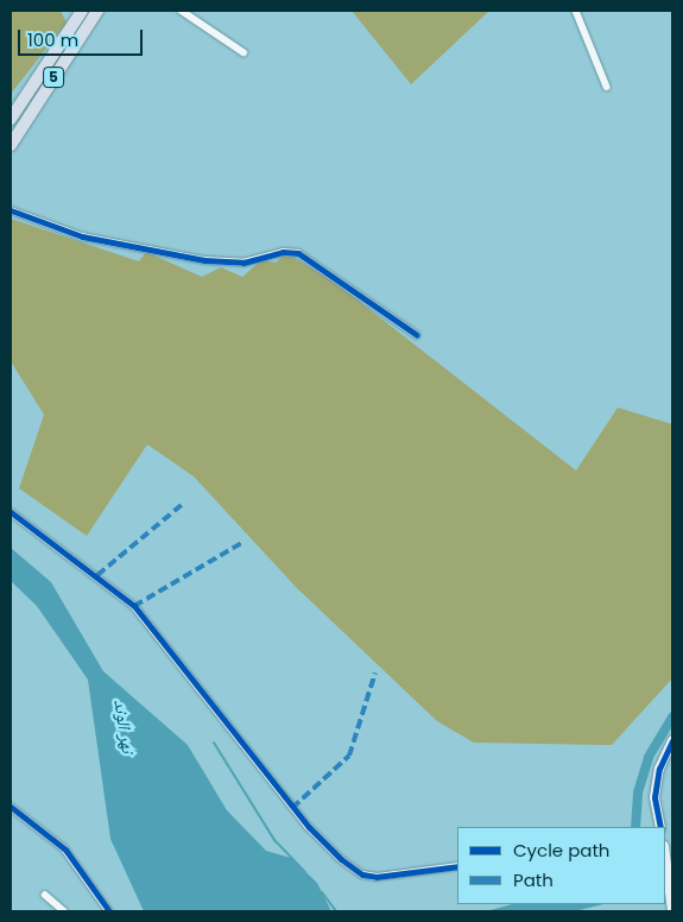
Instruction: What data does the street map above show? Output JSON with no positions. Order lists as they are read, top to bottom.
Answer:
{
  "streets": {
    "highway": ["5"]
  },
  "water": ["نهر الوند"],
  "legend": ["Cycle path", "Path"],
  "scale_bar": "100 m"
}
